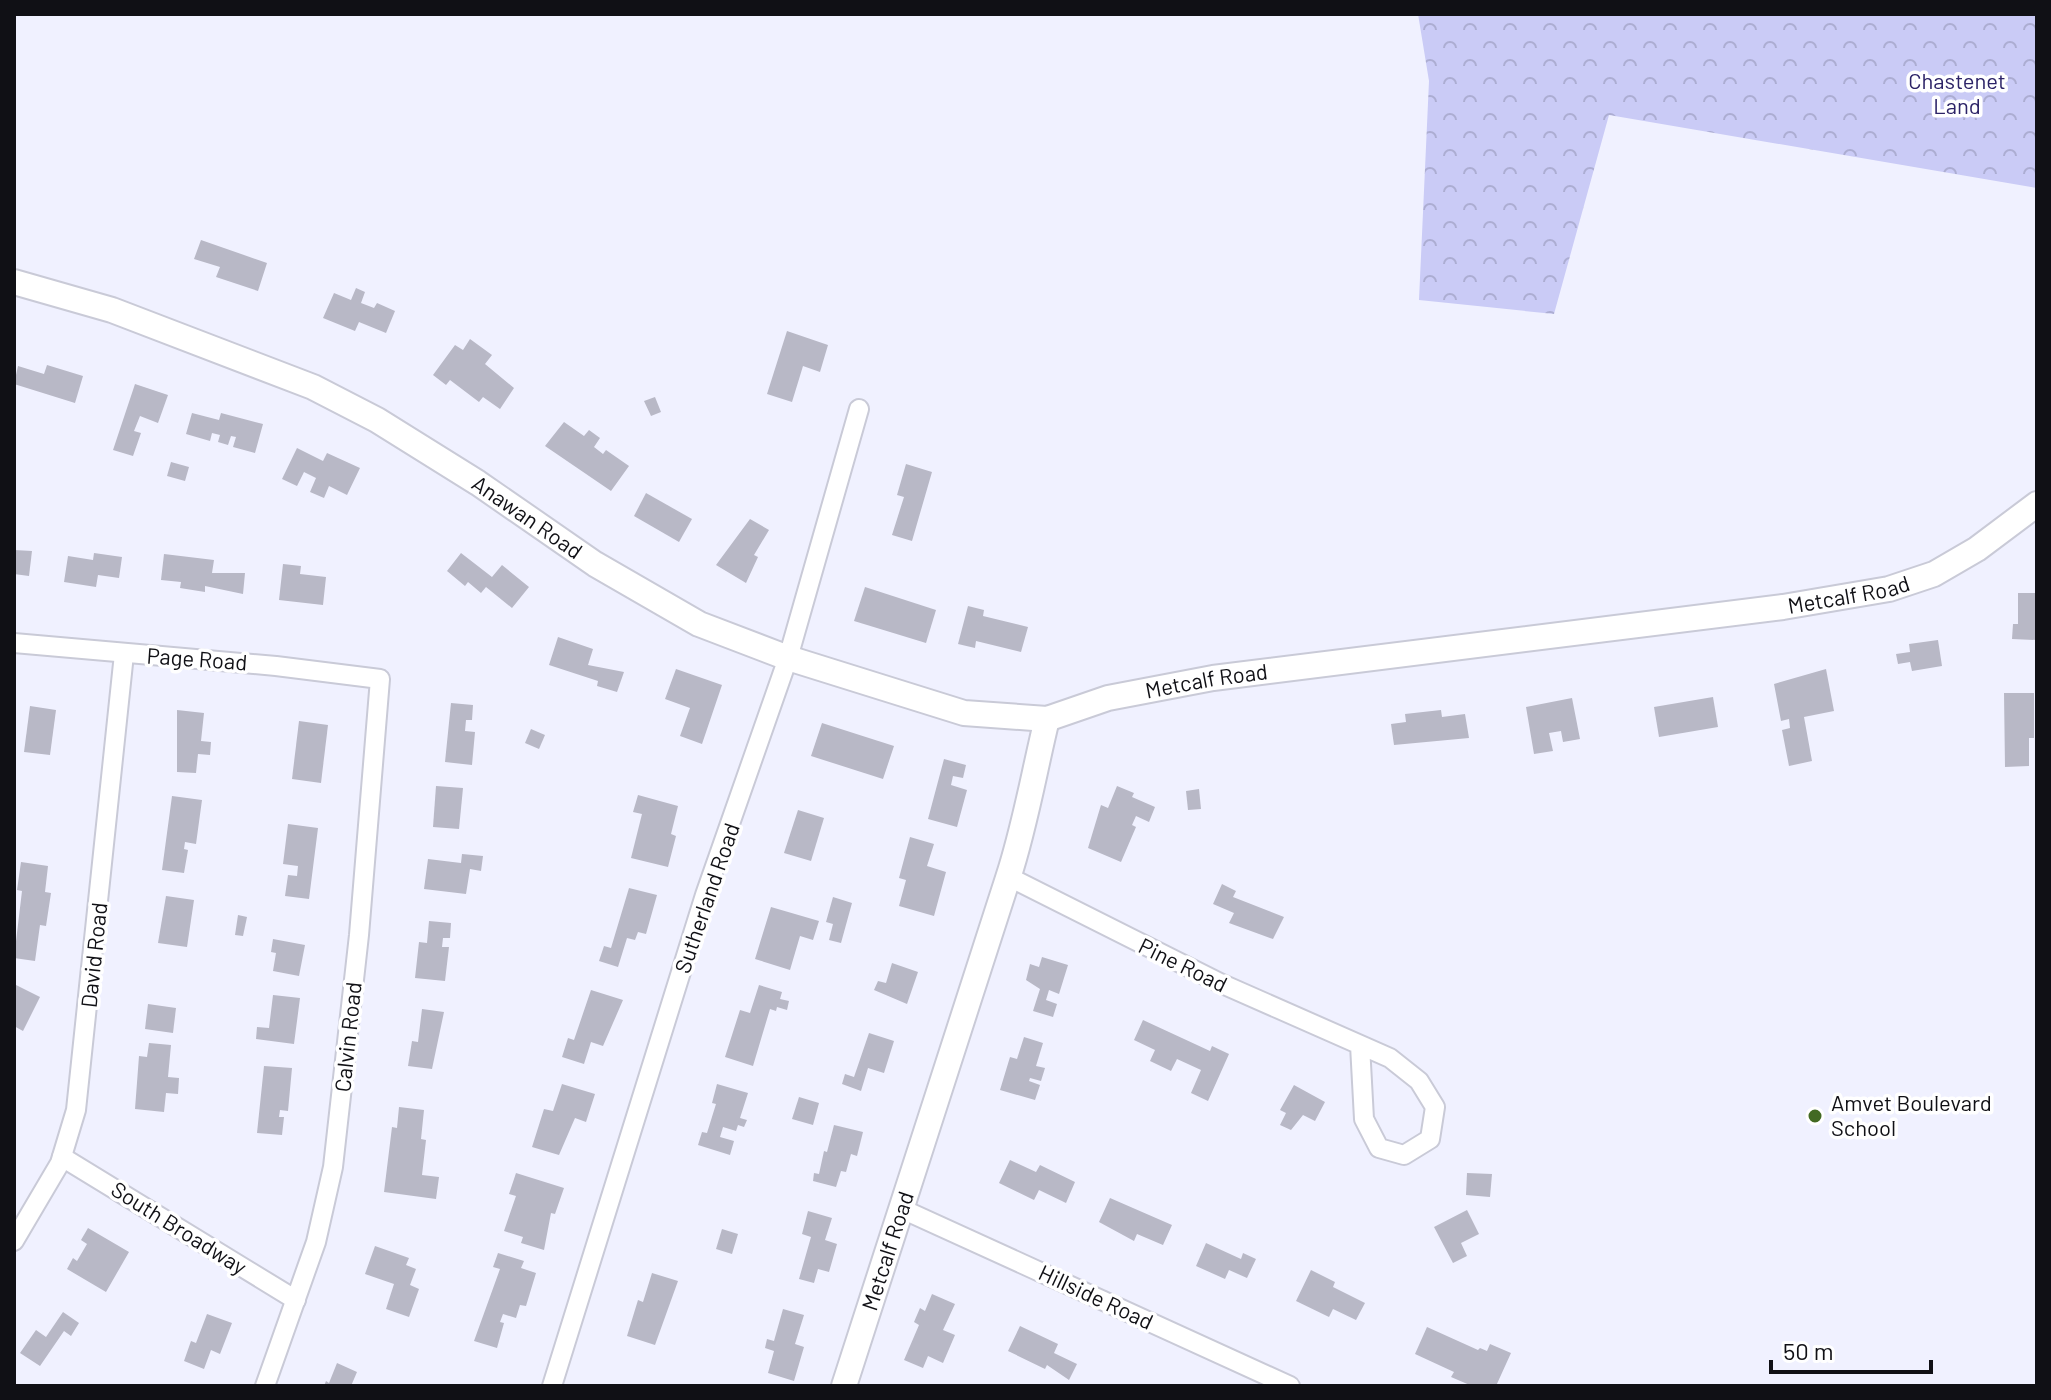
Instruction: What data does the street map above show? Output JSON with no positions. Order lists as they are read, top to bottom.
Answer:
{
  "streets": {
    "street": [
      "Anawan Road",
      "Metcalf Road",
      "Page Road",
      "Sutherland Road",
      "David Road",
      "Pine Road",
      "Calvin Road",
      "South Broadway",
      "Hillside Road"
    ]
  },
  "crossings": [
    ["Anawan Road", "Metcalf Road"],
    ["Anawan Road", "Sutherland Road"],
    ["Metcalf Road", "Pine Road"],
    ["Metcalf Road", "Hillside Road"],
    ["Page Road", "David Road"],
    ["Page Road", "Calvin Road"],
    ["David Road", "South Broadway"],
    ["Calvin Road", "South Broadway"]
  ],
  "parks": ["Chastenet Land"],
  "places": ["Amvet Boulevard School"],
  "scale_bar": "50 m"
}
